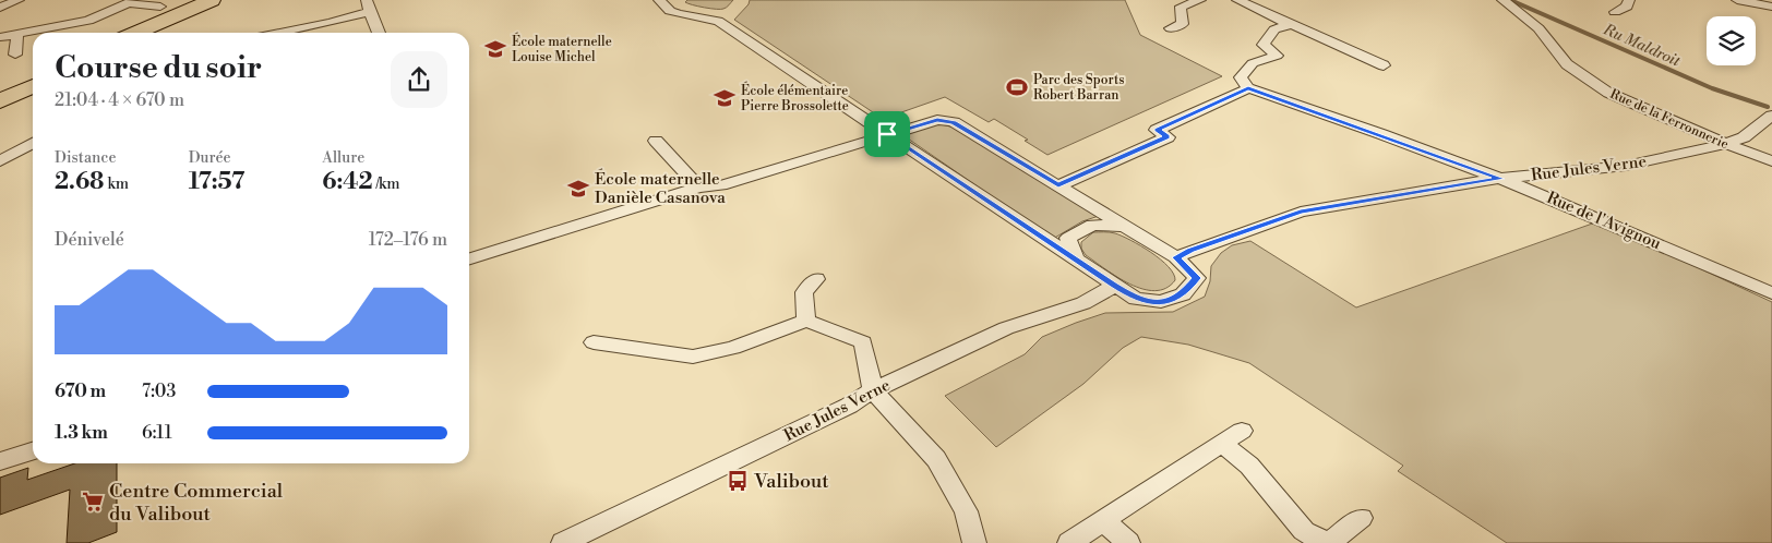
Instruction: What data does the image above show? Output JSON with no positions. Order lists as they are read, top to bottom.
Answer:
{
  "streets": {
    "street": ["Rue de la Ferronnerie", "Rue Jules Verne", "Rue de l'Avignou"]
  },
  "crossings": [
    ["Rue de la Ferronnerie", "Rue Jules Verne"],
    ["Rue Jules Verne", "Rue de l'Avignou"]
  ],
  "water": ["Ru Maldroit"],
  "places": {
    "school or university": ["École maternelle Louise Michel", "École élémentaire Pierre Brossolette", "École maternelle Danièle Casanova"],
    "sports": ["Parc des Sports Robert Barran"],
    "bus stop": ["Valibout"],
    "supermarket": ["Centre Commercial du Valibout"]
  },
  "page": {
    "heading": ["Course du soir", "21:04 · 4 × 670 m"],
    "stats": [
      ["Distance", "2.68 km"],
      ["Durée", "17:57"],
      ["Allure", "6:42 /km"]
    ],
    "chart": ["Dénivelé", "172–176 m"],
    "list": [
      {
        "name": "670 m",
        "note": "7:03"
      },
      {
        "name": "1.3 km",
        "note": "6:11"
      }
    ]
  }
}
